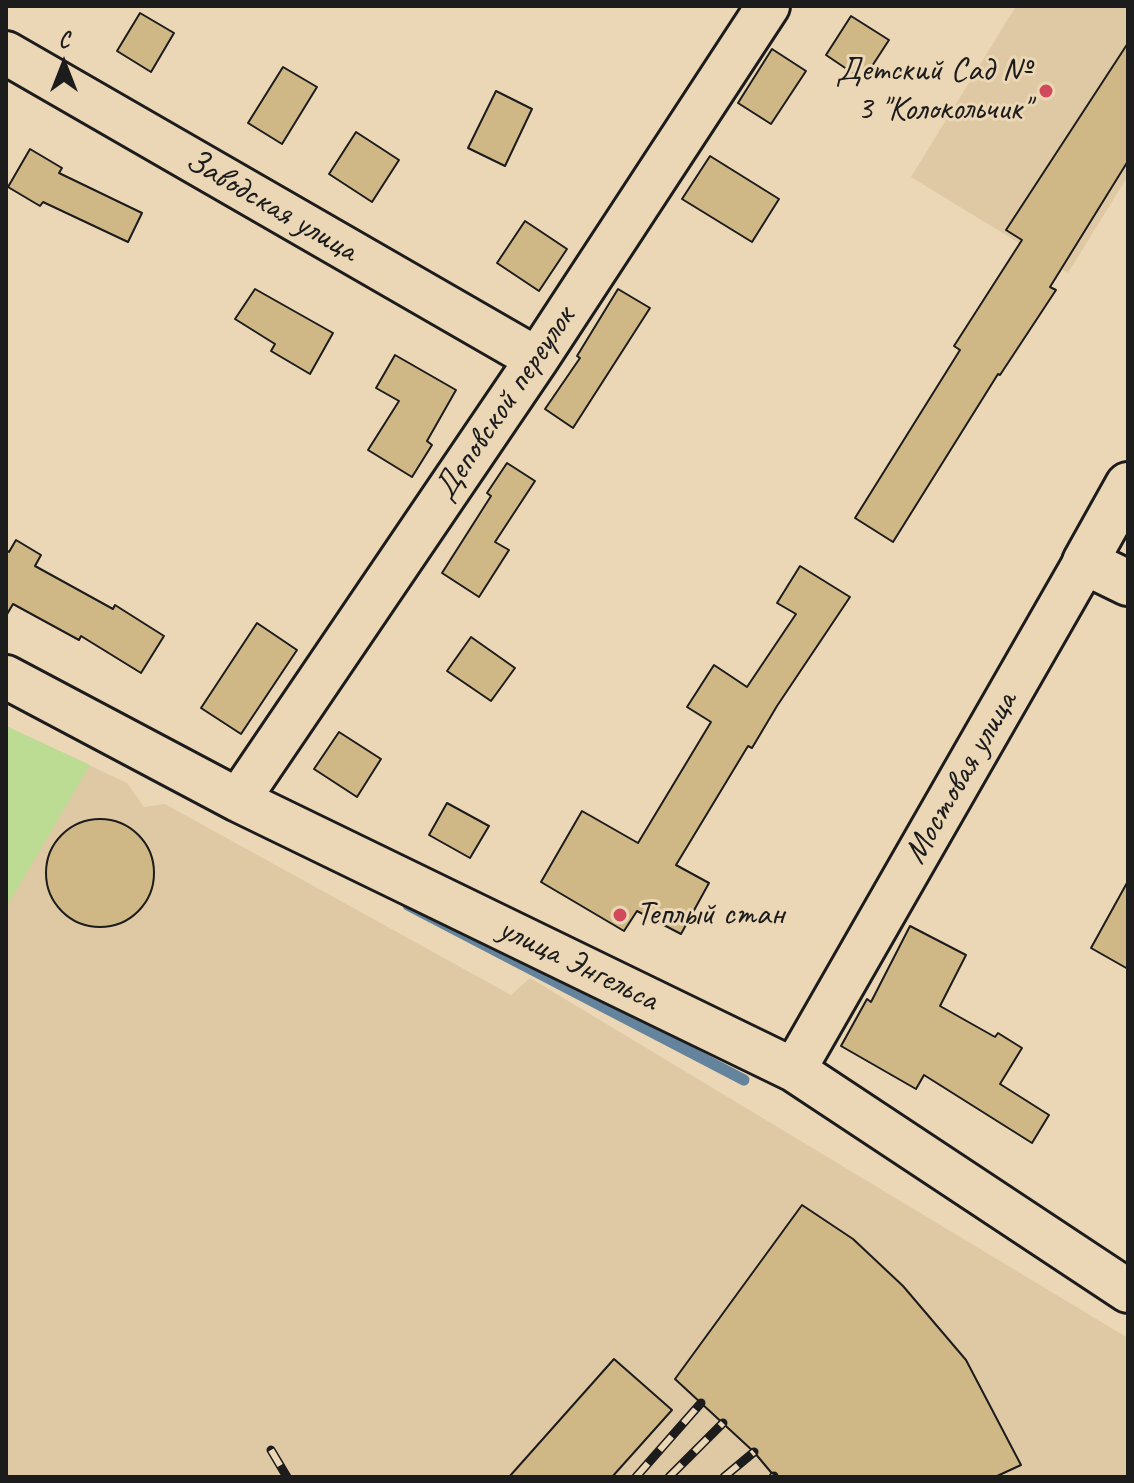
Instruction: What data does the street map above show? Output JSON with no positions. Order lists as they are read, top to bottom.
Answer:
{
  "streets": {
    "street": [
      "Заводская улица",
      "Деповской переулок",
      "Мостовая улица",
      "улица Энгельса"
    ]
  },
  "crossings": [
    ["Заводская улица", "Деповской переулок"],
    ["Деповской переулок", "улица Энгельса"],
    ["Мостовая улица", "улица Энгельса"]
  ],
  "places": ["Детский Сад № 3 \"Колокольчик\"", "Теплый стан"],
  "north": "top"
}
